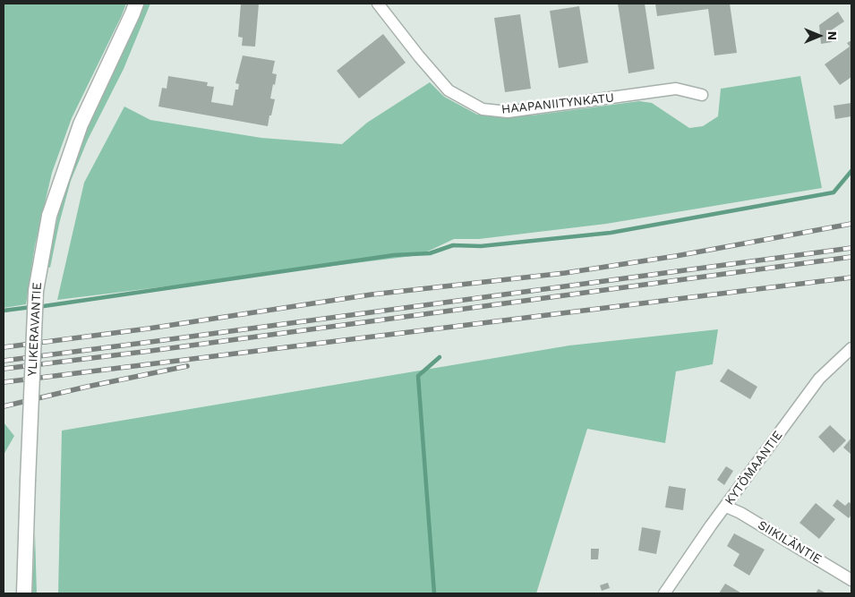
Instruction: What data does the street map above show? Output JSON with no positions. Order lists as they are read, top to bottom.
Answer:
{
  "streets": {
    "street": [
      "HAAPANIITYNKATU",
      "YLIKERAVANTIE",
      "KYTÖMAANTIE",
      "SIIKILÄNTIE"
    ]
  },
  "crossings": [
    ["KYTÖMAANTIE", "SIIKILÄNTIE"]
  ],
  "north": "right"
}
